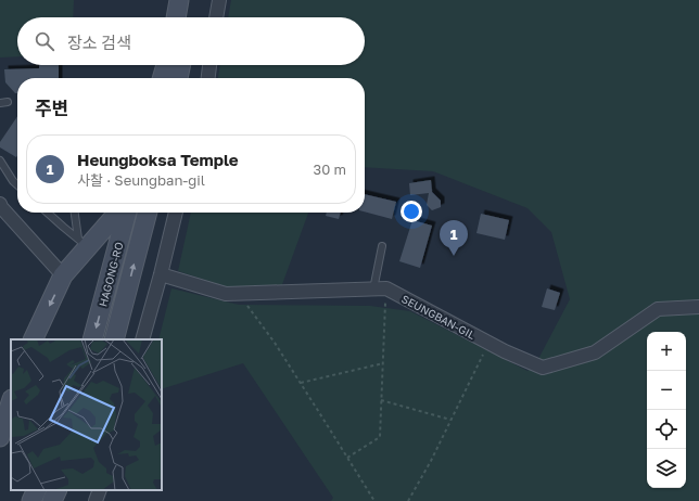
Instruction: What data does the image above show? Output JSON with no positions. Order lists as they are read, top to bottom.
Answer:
{
  "streets": {
    "street": ["HAGONG-RO", "SEUNGBAN-GIL"]
  },
  "page": {
    "search": "장소 검색",
    "heading": "주변",
    "list": [
      {
        "mark": "1",
        "name": "Heungboksa Temple",
        "note": "사찰 · Seungban-gil",
        "value": "30 m"
      }
    ],
    "pins": "1",
    "map_buttons": ["+", "−"]
  }
}
